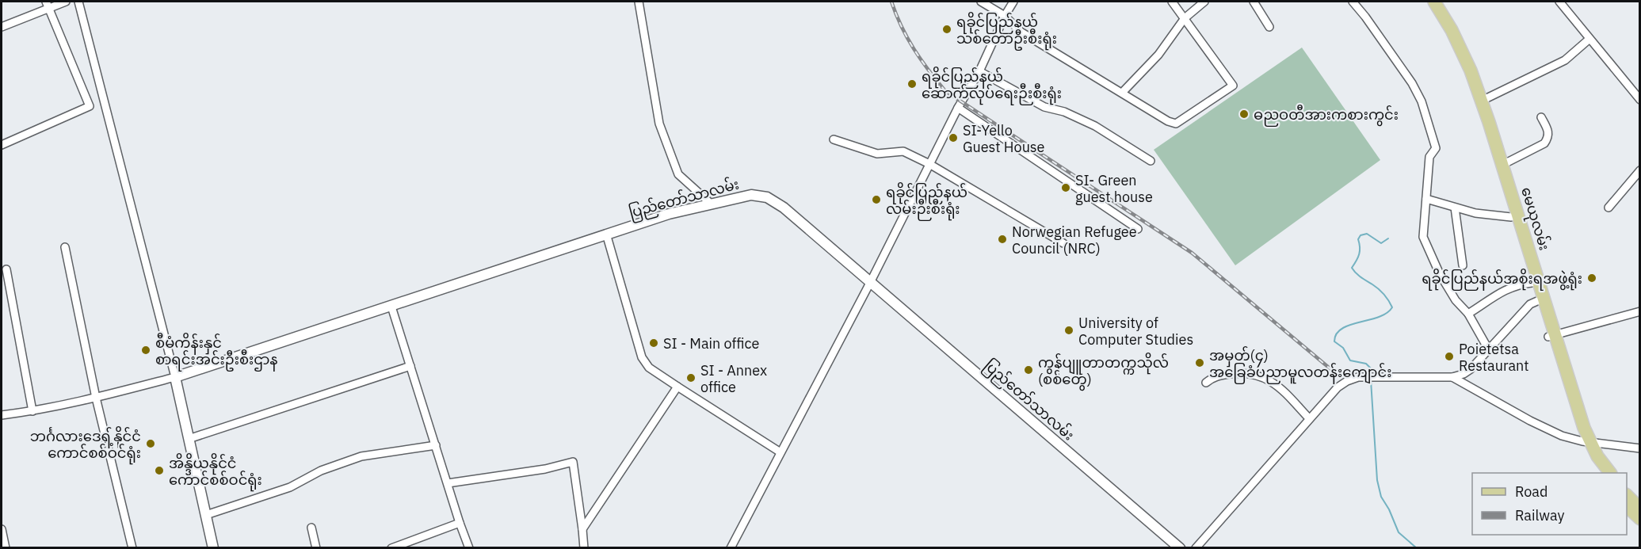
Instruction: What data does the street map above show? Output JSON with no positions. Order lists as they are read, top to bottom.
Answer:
{
  "streets": {
    "main road": ["မေယုလမ်း"],
    "street": ["ပြည်တော်သာလမ်း"]
  },
  "places": [
    "ရခိုင်ပြည်နယ် သစ်တောဦးစီးရုံး",
    "ရခိုင်ပြည်နယ် ဆောက်လုပ်ရေးဉီးစီးရုံး",
    "ဓညဝတီအားကစားကွင်း",
    "SI-Yello Guest House",
    "SI- Green guest house",
    "ရခိုင်ပြည်နယ် လမ်းဉီးစီးရုံး",
    "Norwegian Refugee Council (NRC)",
    "ရခိုင်ပြည်နယ်အစိုးရအဖွဲ့ရုံး",
    "University of Computer Studies",
    "SI - Main office",
    "စီမံကိန်းနှင့် စာရင်းအင်းဦးစီးဌာန",
    "Poietetsa Restaurant",
    "အမှတ်(၄) အခြေခံပညာမူလတန်းကျောင်း",
    "ကွန်ပျူတာတက္ကသိုလ် (စစ်တွေ)",
    "SI - Annex office",
    "ဘင်္ဂလားဒေရှ့်နိုင်ငံ ကောင်စစ်ဝင်ရုံး",
    "အိန္ဒိယနိုင်ငံ ကောင်စစ်ဝင်ရုံး"
  ],
  "legend": ["Road", "Railway"]
}
